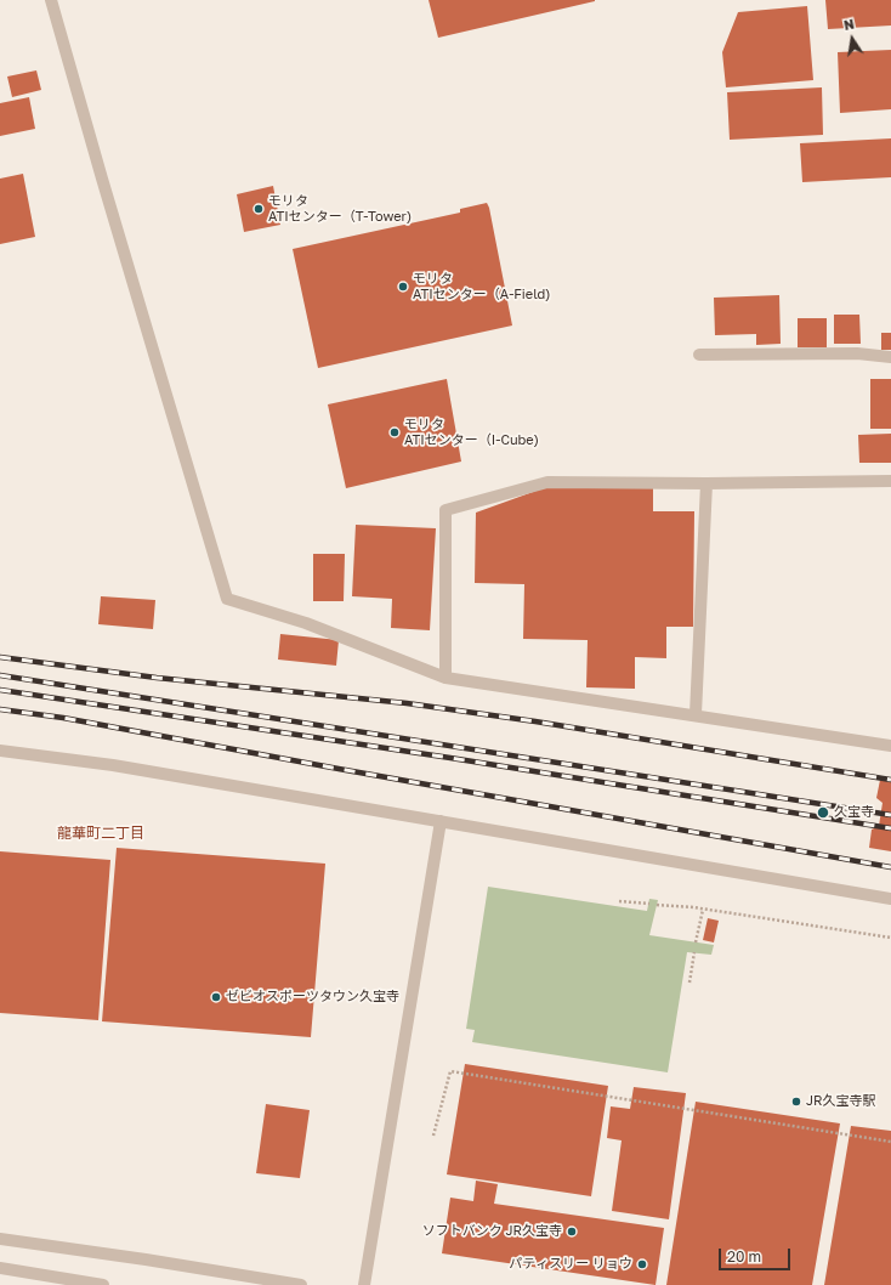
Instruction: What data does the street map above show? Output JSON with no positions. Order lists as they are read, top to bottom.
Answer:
{
  "districts": ["龍華町二丁目"],
  "places": [
    "モリタ ATIセンター（T-Tower)",
    "モリタ ATIセンター（A-Field)",
    "モリタ ATIセンター（I-Cube)",
    "久宝寺",
    "ゼビオスポーツタウン久宝寺",
    "JR久宝寺駅",
    "ソフトバンク JR久宝寺",
    "パティスリー リョウ"
  ],
  "scale_bar": "20 m",
  "north": "top"
}
